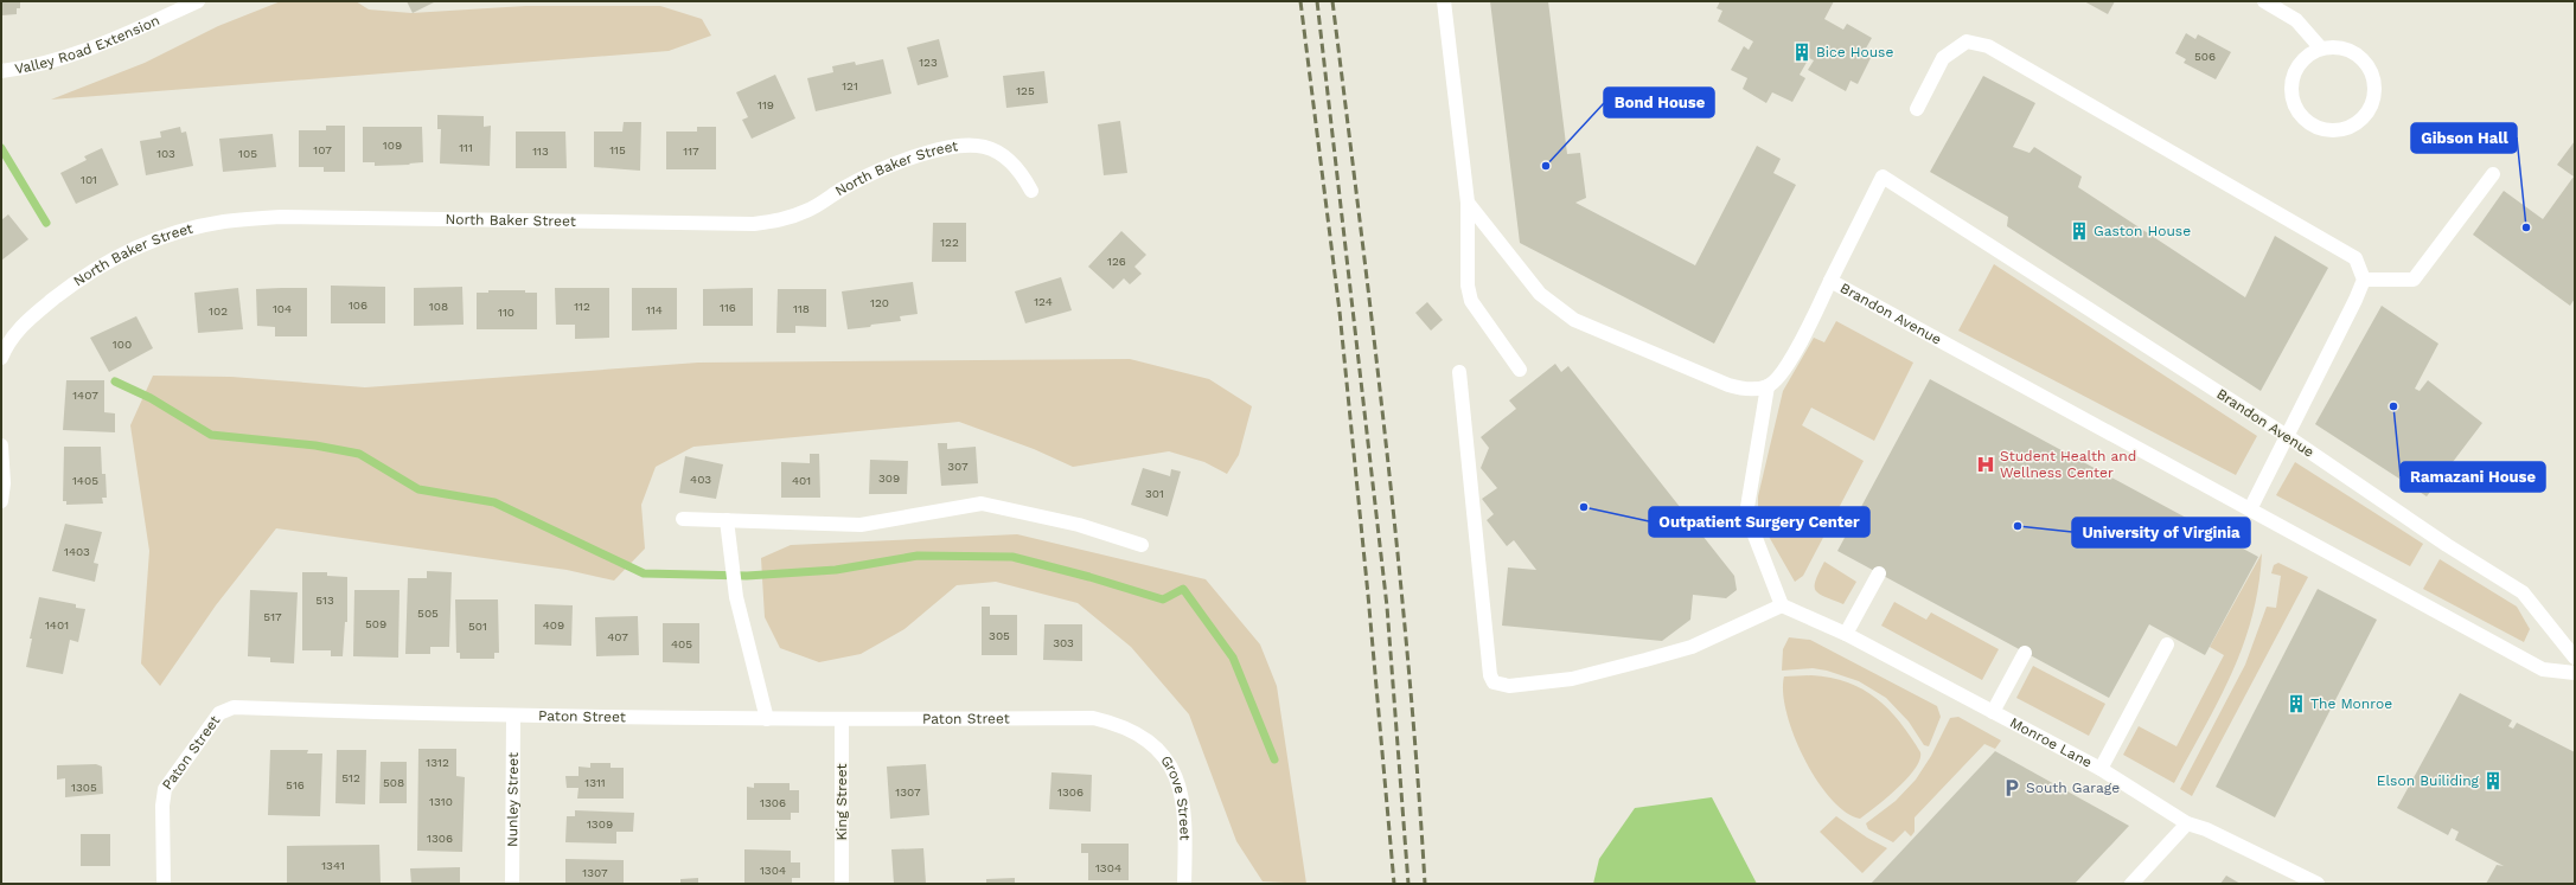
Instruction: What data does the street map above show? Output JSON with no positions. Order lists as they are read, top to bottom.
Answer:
{
  "streets": {
    "street": [
      "Valley Road Extension",
      "North Baker Street",
      "Brandon Avenue",
      "Paton Street",
      "Monroe Lane",
      "Nunley Street",
      "Grove Street",
      "King Street"
    ]
  },
  "crossings": [
    ["Paton Street", "Nunley Street"],
    ["Paton Street", "Grove Street"],
    ["Paton Street", "King Street"]
  ],
  "places": {
    "building": [
      "Bice House",
      "Gaston House",
      "The Monroe",
      "Elson Builiding"
    ],
    "other": [
      "Bond House",
      "Gibson Hall",
      "Ramazani House",
      "Outpatient Surgery Center",
      "University of Virginia"
    ],
    "hospital": ["Student Health and Wellness Center"],
    "parking": ["South Garage"]
  },
  "house_numbers": [
    "506",
    "123",
    "121",
    "125",
    "119",
    "109",
    "111",
    "107",
    "115",
    "113",
    "117",
    "103",
    "105",
    "101",
    "122",
    "126",
    "124",
    "120",
    "106",
    "108",
    "112",
    "116",
    "104",
    "118",
    "114",
    "102",
    "110",
    "100",
    "1407",
    "307",
    "309",
    "403",
    "1405",
    "401",
    "301",
    "1403",
    "513",
    "505",
    "517",
    "509",
    "1401",
    "409",
    "501",
    "305",
    "407",
    "303",
    "405",
    "1312",
    "512",
    "508",
    "1311",
    "516",
    "1305",
    "1307",
    "1306",
    "1310",
    "1306",
    "1309",
    "1306",
    "1341",
    "1304",
    "1304",
    "1307"
  ]
}
